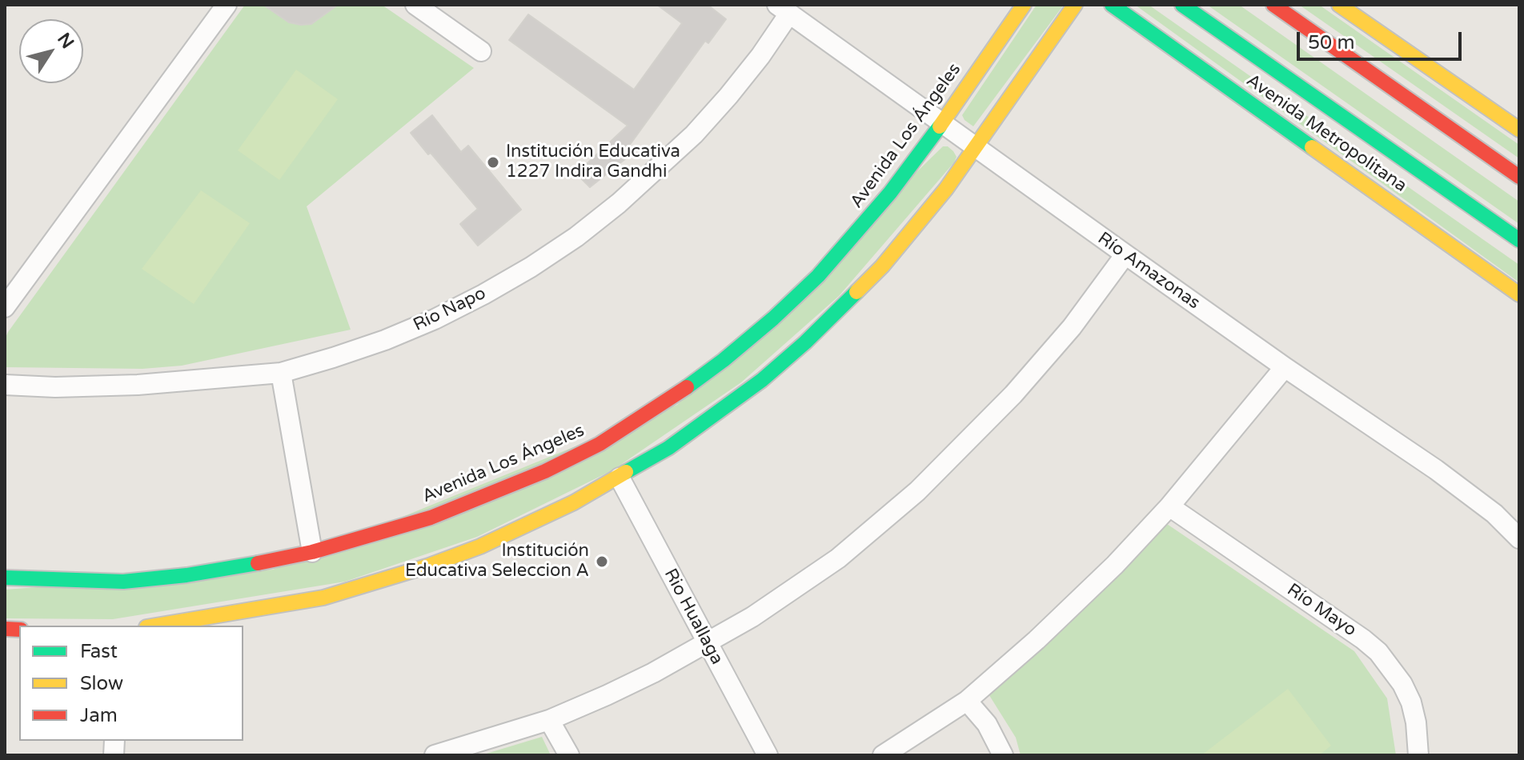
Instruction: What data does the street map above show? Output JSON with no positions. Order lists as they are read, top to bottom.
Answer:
{
  "streets": {
    "street": [
      "Avenida Metropolitana",
      "Avenida Los Ángeles",
      "Río Amazonas",
      "Río Napo",
      "Río Mayo",
      "Rio Huallaga"
    ]
  },
  "crossings": [
    ["Avenida Los Ángeles", "Río Amazonas"],
    ["Río Amazonas", "Río Napo"]
  ],
  "places": ["Institución Educativa 1227 Indira Gandhi", "Institución Educativa Seleccion A"],
  "legend": ["Fast", "Slow", "Jam"],
  "scale_bar": "50 m",
  "north": "top right"
}
